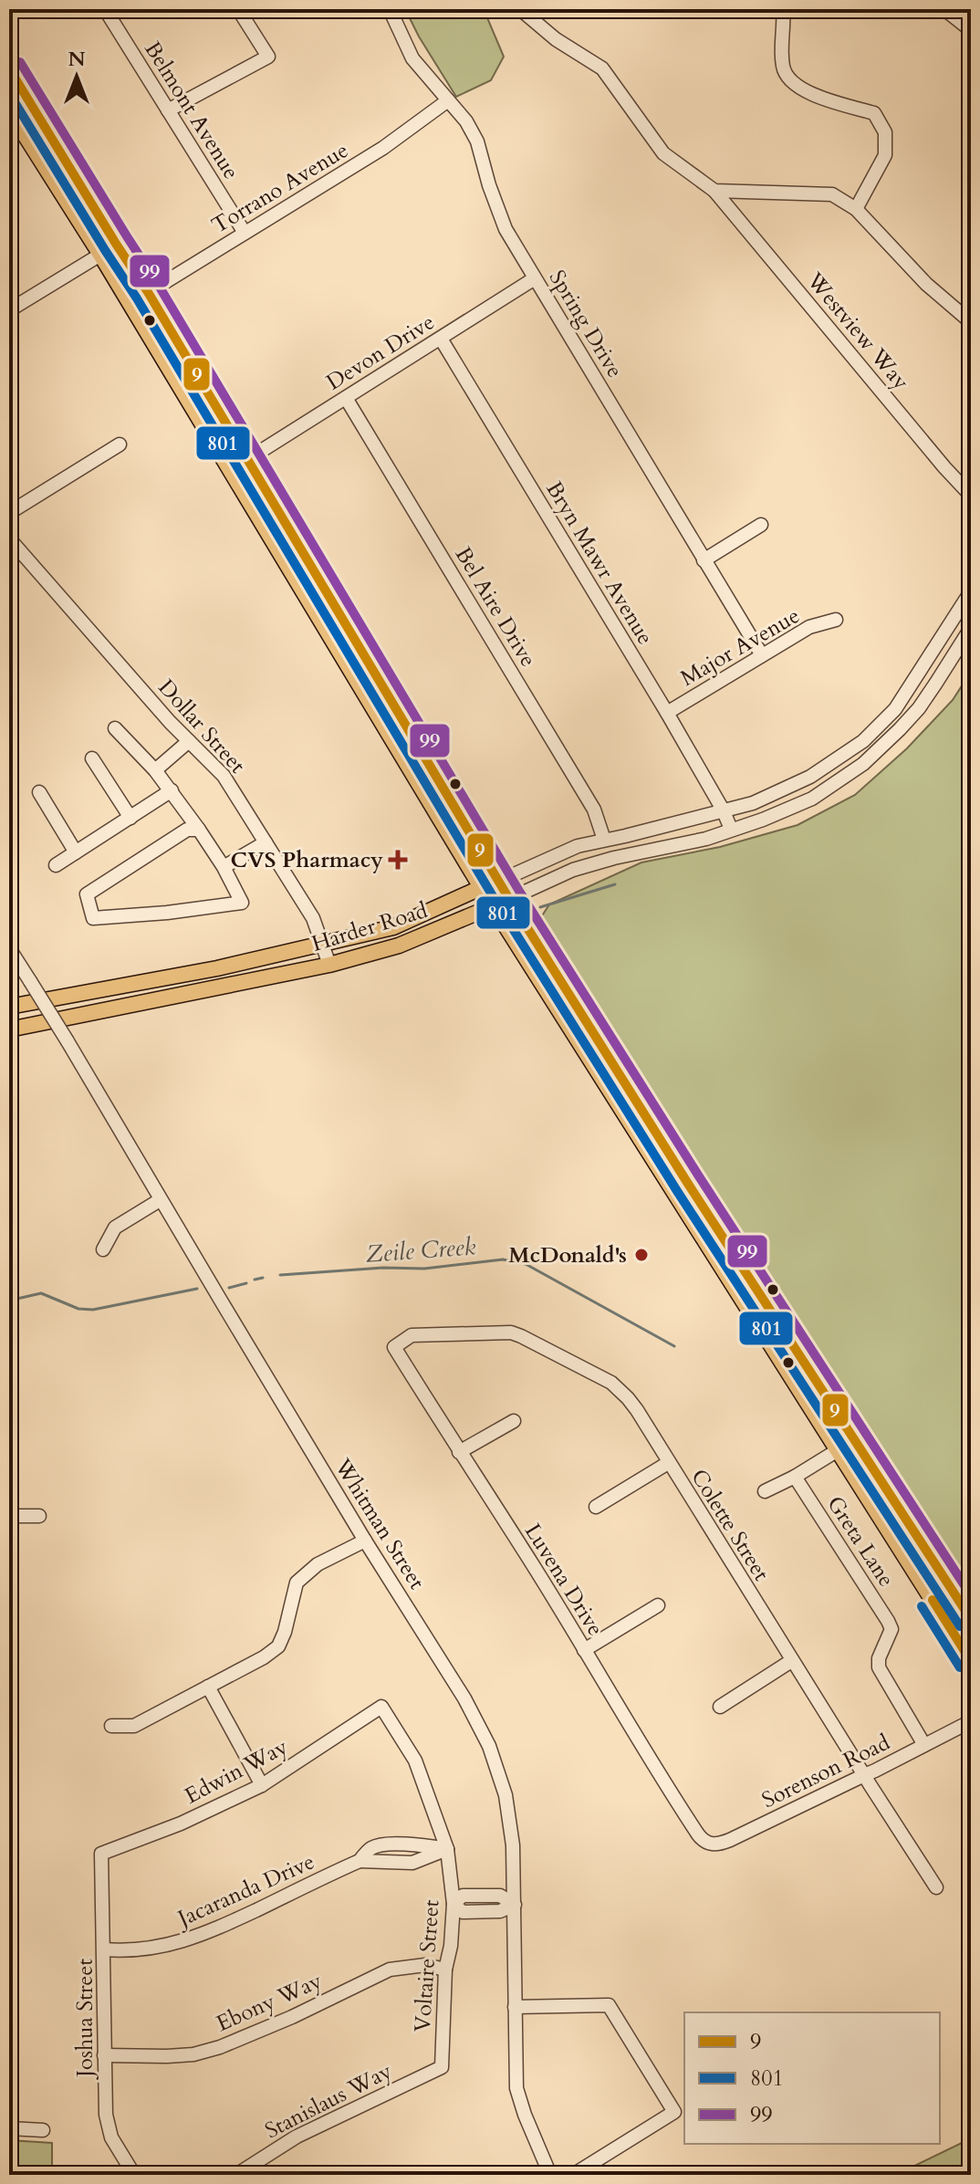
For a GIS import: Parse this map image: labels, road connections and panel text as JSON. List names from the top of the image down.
{
  "streets": {
    "main road": ["Harder Road"],
    "street": [
      "Belmont Avenue",
      "Torrano Avenue",
      "Spring Drive",
      "Westview Way",
      "Devon Drive",
      "Bryn Mawr Avenue",
      "Bel Aire Drive",
      "Major Avenue",
      "Dollar Street",
      "Whitman Street",
      "Colette Street",
      "Greta Lane",
      "Luvena Drive",
      "Edwin Way",
      "Sorenson Road",
      "Jacaranda Drive",
      "Voltaire Street",
      "Ebony Way",
      "Joshua Street",
      "Stanislaus Way"
    ]
  },
  "crossings": [
    ["Belmont Avenue", "Torrano Avenue"],
    ["Torrano Avenue", "Spring Drive"],
    ["Spring Drive", "Devon Drive"],
    ["Spring Drive", "Major Avenue"],
    ["Devon Drive", "Bryn Mawr Avenue"],
    ["Devon Drive", "Bel Aire Drive"],
    ["Bryn Mawr Avenue", "Major Avenue"],
    ["Bryn Mawr Avenue", "Harder Road"],
    ["Bel Aire Drive", "Harder Road"],
    ["Dollar Street", "Harder Road"],
    ["Colette Street", "Luvena Drive"],
    ["Colette Street", "Sorenson Road"],
    ["Greta Lane", "Sorenson Road"],
    ["Luvena Drive", "Sorenson Road"],
    ["Edwin Way", "Voltaire Street"],
    ["Edwin Way", "Joshua Street"],
    ["Jacaranda Drive", "Voltaire Street"],
    ["Jacaranda Drive", "Joshua Street"],
    ["Voltaire Street", "Ebony Way"],
    ["Voltaire Street", "Stanislaus Way"],
    ["Ebony Way", "Joshua Street"]
  ],
  "water": ["Zeile Creek"],
  "places": {
    "health": ["CVS Pharmacy"],
    "other": ["McDonald's"]
  },
  "lines": ["transit line 99", "transit line 9", "transit line 801"],
  "legend": ["9", "801", "99"],
  "north": "top"
}
